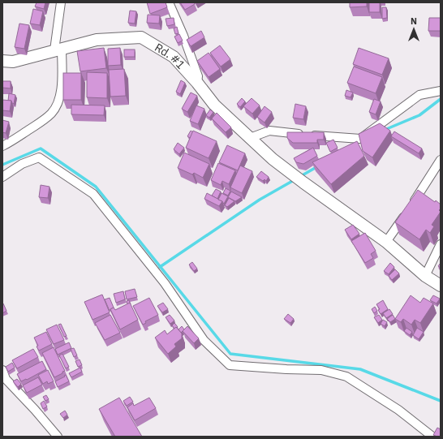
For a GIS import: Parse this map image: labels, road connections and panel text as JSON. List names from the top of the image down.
{
  "streets": {
    "main road": ["Rd. #1"]
  },
  "north": "top"
}
